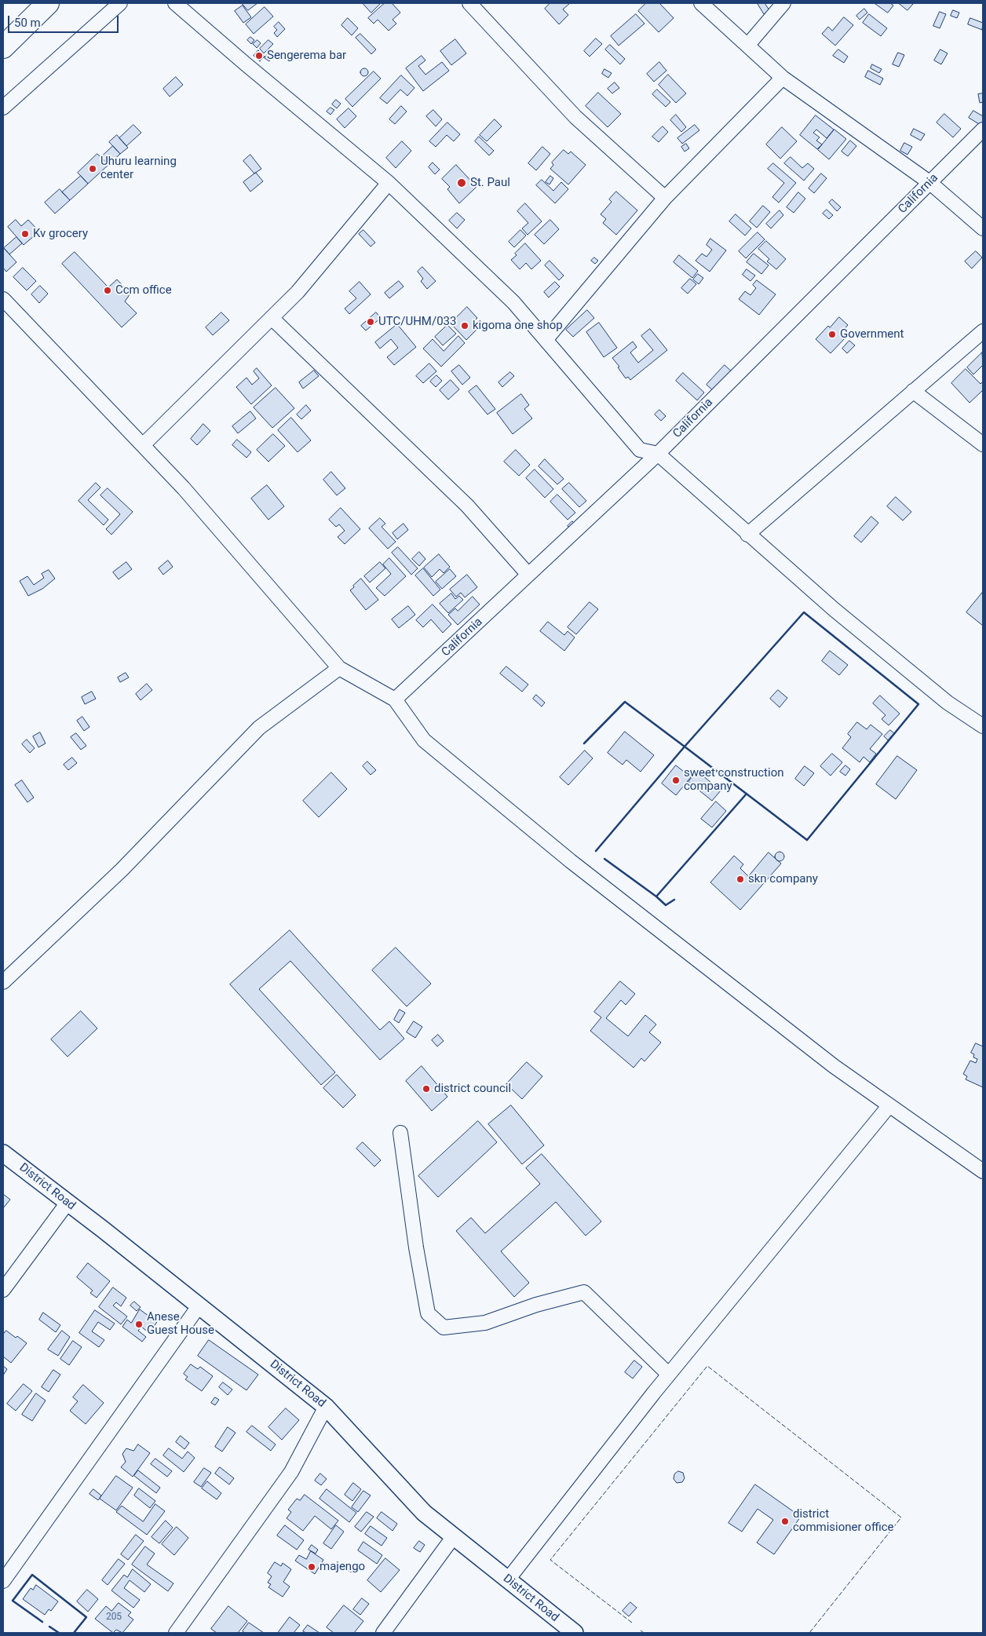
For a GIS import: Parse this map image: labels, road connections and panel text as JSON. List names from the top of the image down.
{
  "streets": {
    "street": ["California", "District Road"]
  },
  "places": [
    "Sengerema bar",
    "Uhuru learning center",
    "St. Paul",
    "Kv grocery",
    "Ccm office",
    "UTC/UHM/033",
    "kigoma one shop",
    "Government",
    "sweet construction company",
    "skn company",
    "district council",
    "Anese Guest House",
    "district commisioner office",
    "majengo"
  ],
  "house_numbers": ["205"],
  "scale_bar": "50 m"
}
